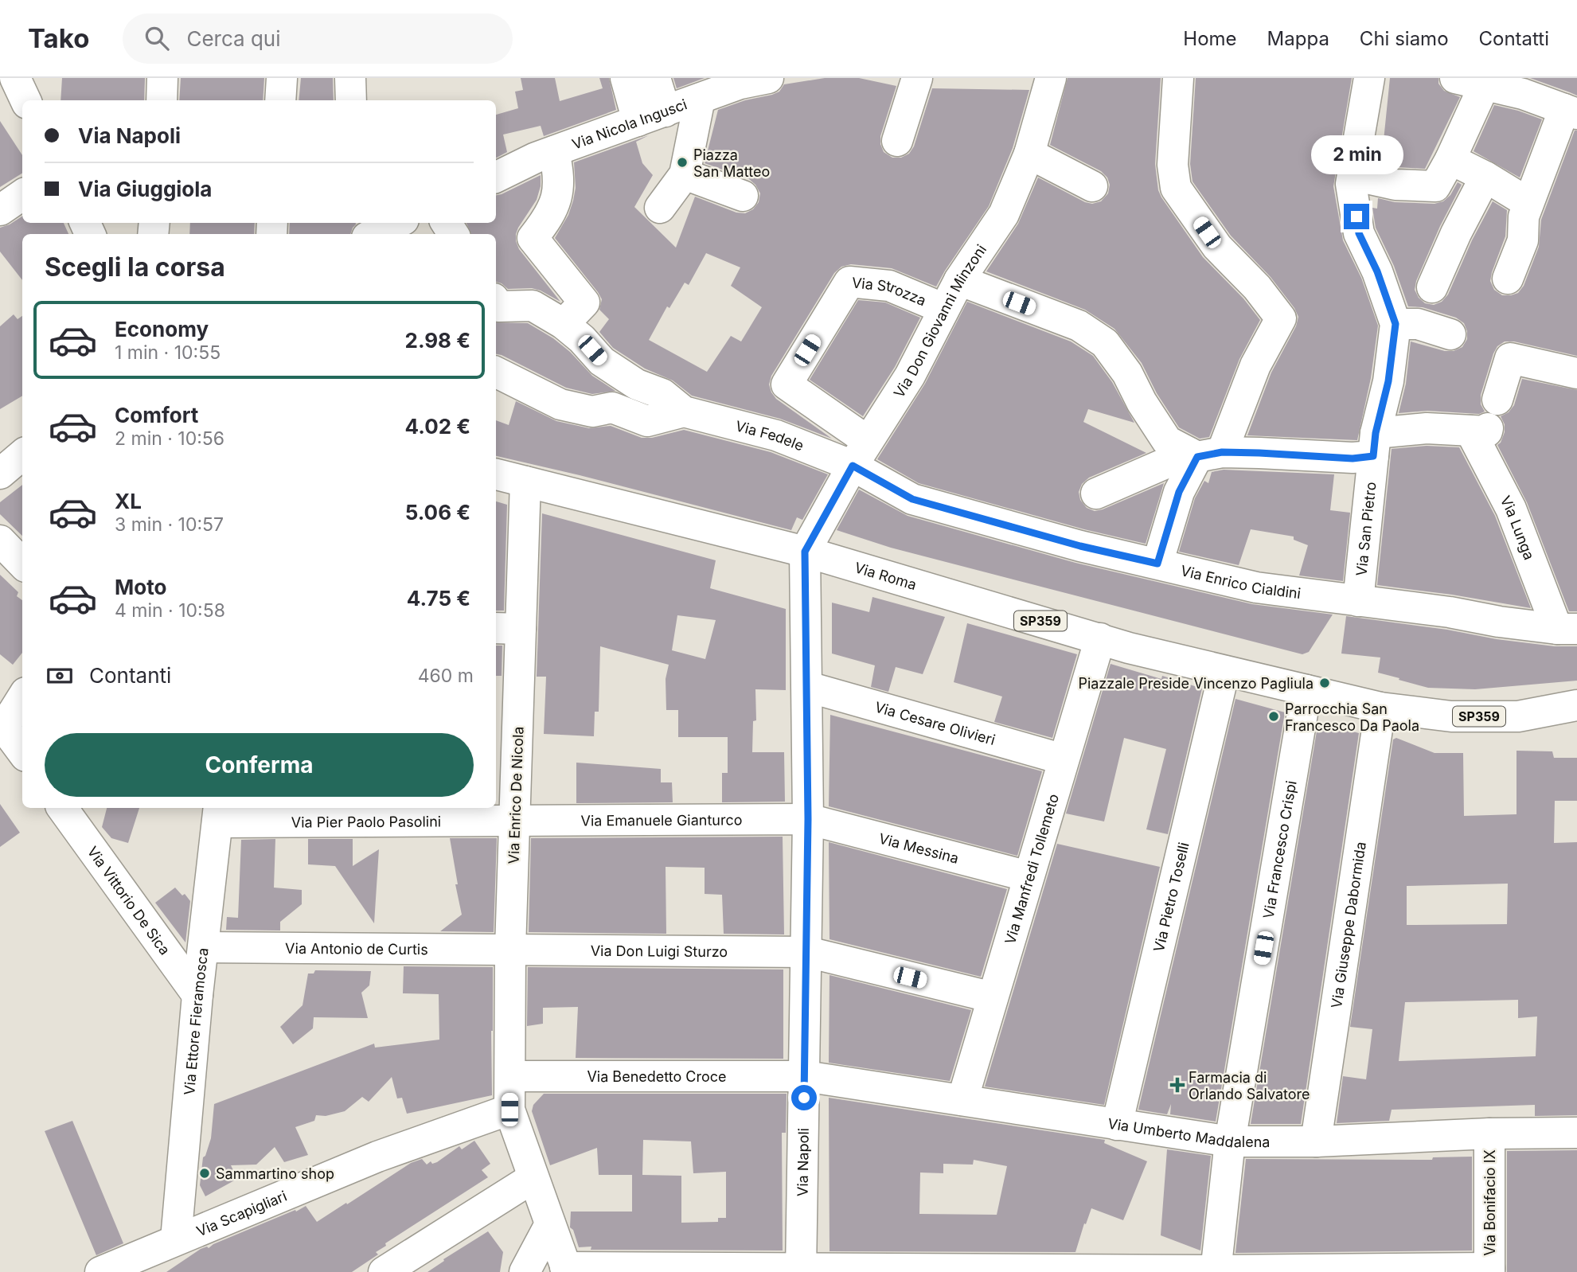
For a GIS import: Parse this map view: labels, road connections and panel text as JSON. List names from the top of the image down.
{
  "streets": {
    "street": [
      "Via Nicola Ingusci",
      "Via Strozza",
      "Via Don Giovanni Minzoni",
      "Via Fedele",
      "Via Lunga",
      "Via San Pietro",
      "Via Roma",
      "Via Enrico Cialdini",
      "SP359",
      "Via Cesare Olivieri",
      "Via Enrico De Nicola",
      "Via Emanuele Gianturco",
      "Via Pier Paolo Pasolini",
      "Via Messina",
      "Via Francesco Crispi",
      "Via Manfredi Tollemeto",
      "Via Pietro Toselli",
      "Via Vittorio De Sica",
      "Via Giuseppe Dabormida",
      "Via Antonio de Curtis",
      "Via Don Luigi Sturzo",
      "Via Ettore Fieramosca",
      "Via Benedetto Croce",
      "Via Umberto Maddalena",
      "Via Napoli",
      "Via Bonifacio IX",
      "Via Scapigliari"
    ]
  },
  "crossings": [
    ["Via Strozza", "Via Don Giovanni Minzoni"],
    ["Via Strozza", "Via Fedele"],
    ["Via Strozza", "Via Enrico Cialdini"],
    ["Via Don Giovanni Minzoni", "Via Fedele"],
    ["Via Don Giovanni Minzoni", "Via Roma"],
    ["Via Don Giovanni Minzoni", "Via Enrico Cialdini"],
    ["Via Don Giovanni Minzoni", "Via Napoli"],
    ["Via Fedele", "Via Enrico Cialdini"],
    ["Via Lunga", "Via Enrico Cialdini"],
    ["Via San Pietro", "Via Enrico Cialdini"],
    ["Via Roma", "SP359"],
    ["Via Roma", "Via Enrico De Nicola"],
    ["Via Roma", "Via Francesco Crispi"],
    ["Via Roma", "Via Manfredi Tollemeto"],
    ["Via Roma", "Via Pietro Toselli"],
    ["Via Roma", "Via Napoli"],
    ["SP359", "Via Francesco Crispi"],
    ["SP359", "Via Giuseppe Dabormida"],
    ["Via Cesare Olivieri", "Via Manfredi Tollemeto"],
    ["Via Cesare Olivieri", "Via Napoli"],
    ["Via Enrico De Nicola", "Via Emanuele Gianturco"],
    ["Via Enrico De Nicola", "Via Pier Paolo Pasolini"],
    ["Via Enrico De Nicola", "Via Antonio de Curtis"],
    ["Via Enrico De Nicola", "Via Don Luigi Sturzo"],
    ["Via Enrico De Nicola", "Via Benedetto Croce"],
    ["Via Enrico De Nicola", "Via Scapigliari"],
    ["Via Emanuele Gianturco", "Via Pier Paolo Pasolini"],
    ["Via Emanuele Gianturco", "Via Messina"],
    ["Via Emanuele Gianturco", "Via Napoli"],
    ["Via Pier Paolo Pasolini", "Via Ettore Fieramosca"],
    ["Via Messina", "Via Manfredi Tollemeto"],
    ["Via Messina", "Via Napoli"],
    ["Via Francesco Crispi", "Via Umberto Maddalena"],
    ["Via Manfredi Tollemeto", "Via Don Luigi Sturzo"],
    ["Via Manfredi Tollemeto", "Via Umberto Maddalena"],
    ["Via Pietro Toselli", "Via Umberto Maddalena"],
    ["Via Vittorio De Sica", "Via Ettore Fieramosca"],
    ["Via Giuseppe Dabormida", "Via Umberto Maddalena"],
    ["Via Antonio de Curtis", "Via Don Luigi Sturzo"],
    ["Via Antonio de Curtis", "Via Ettore Fieramosca"],
    ["Via Don Luigi Sturzo", "Via Napoli"],
    ["Via Ettore Fieramosca", "Via Scapigliari"],
    ["Via Benedetto Croce", "Via Umberto Maddalena"],
    ["Via Benedetto Croce", "Via Napoli"],
    ["Via Umberto Maddalena", "Via Napoli"],
    ["Via Umberto Maddalena", "Via Bonifacio IX"]
  ],
  "places": {
    "other": [
      "Piazza San Matteo",
      "Piazzale Preside Vincenzo Pagliula",
      "Parrocchia San Francesco Da Paola",
      "Sammartino shop"
    ],
    "health": ["Farmacia di Orlando Salvatore"]
  },
  "page": {
    "header": "Tako",
    "search": "Cerca qui",
    "nav": [
      "Home",
      "Mappa",
      "Chi siamo",
      "Contatti"
    ],
    "banner": ["Via Napoli", "Via Giuggiola"],
    "bubble": "2 min",
    "heading": "Scegli la corsa",
    "list": [
      {
        "name": "Economy",
        "note": "1 min · 10:55",
        "value": "2.98 €"
      },
      {
        "name": "Comfort",
        "note": "2 min · 10:56",
        "value": "4.02 €"
      },
      {
        "name": "XL",
        "note": "3 min · 10:57",
        "value": "5.06 €"
      },
      {
        "name": "Moto",
        "note": "4 min · 10:58",
        "value": "4.75 €"
      }
    ],
    "pay": ["Contanti", "460 m"],
    "buttons": "Conferma"
  }
}
